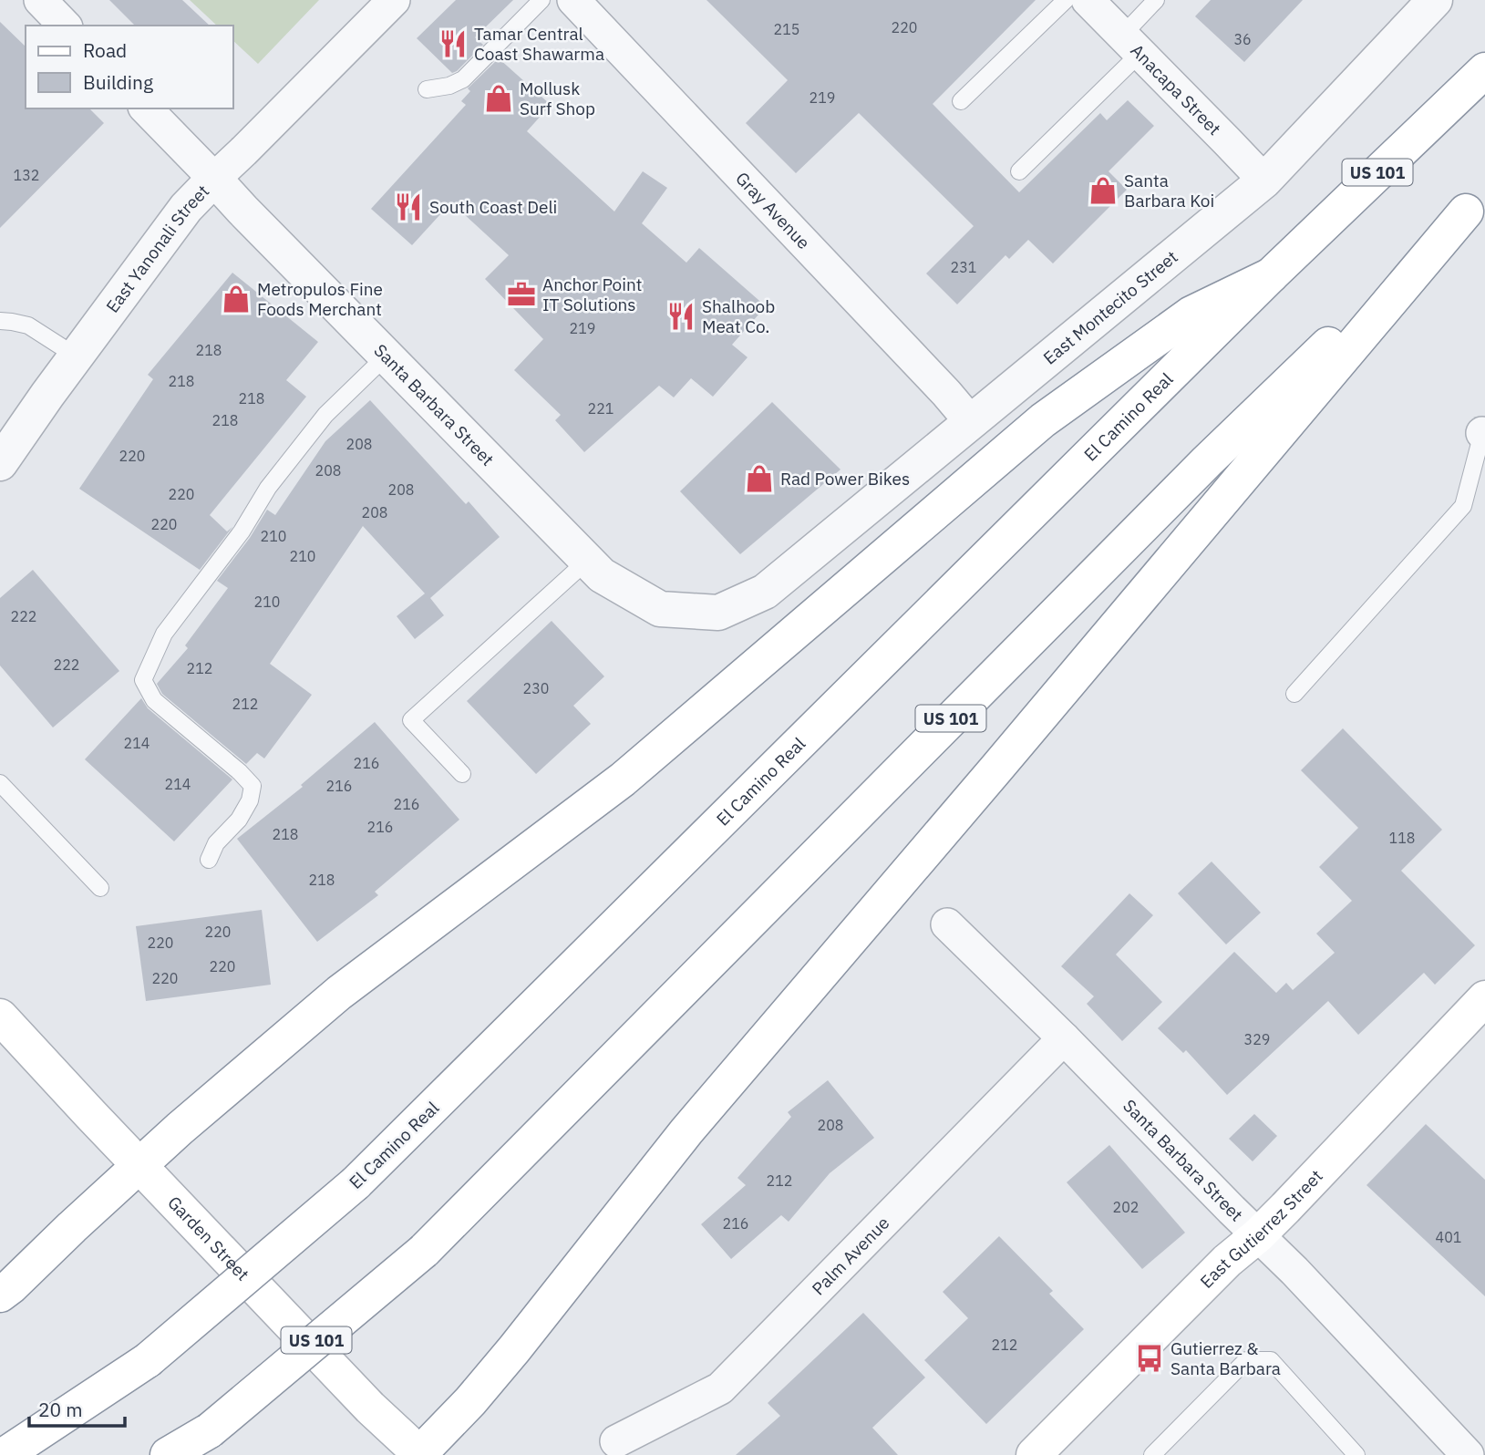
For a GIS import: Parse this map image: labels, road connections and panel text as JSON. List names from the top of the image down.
{
  "streets": {
    "main road": [
      "US 101",
      "El Camino Real",
      "East Gutierrez Street",
      "Garden Street"
    ],
    "street": [
      "Anacapa Street",
      "Gray Avenue",
      "East Yanonali Street",
      "East Montecito Street",
      "Santa Barbara Street",
      "Palm Avenue"
    ]
  },
  "crossings": [
    ["Anacapa Street", "East Montecito Street"],
    ["Gray Avenue", "East Montecito Street"],
    ["East Yanonali Street", "Santa Barbara Street"],
    ["East Montecito Street", "Santa Barbara Street"],
    ["Santa Barbara Street", "East Gutierrez Street"],
    ["Santa Barbara Street", "Palm Avenue"]
  ],
  "places": {
    "restaurant": ["Tamar Central Coast Shawarma", "South Coast Deli", "Shalhoob Meat Co."],
    "shop": [
      "Mollusk Surf Shop",
      "Santa Barbara Koi",
      "Metropulos Fine Foods Merchant",
      "Rad Power Bikes"
    ],
    "office": ["Anchor Point IT Solutions"],
    "bus stop": ["Gutierrez & Santa Barbara"]
  },
  "house_numbers": [
    "220",
    "215",
    "36",
    "219",
    "132",
    "231",
    "219",
    "218",
    "218",
    "218",
    "221",
    "218",
    "208",
    "220",
    "208",
    "208",
    "220",
    "208",
    "220",
    "210",
    "210",
    "210",
    "222",
    "222",
    "212",
    "230",
    "212",
    "214",
    "216",
    "214",
    "216",
    "216",
    "216",
    "218",
    "118",
    "218",
    "220",
    "220",
    "220",
    "220",
    "329",
    "208",
    "212",
    "202",
    "216",
    "401",
    "212"
  ],
  "legend": ["Road", "Building"],
  "scale_bar": "20 m"
}
